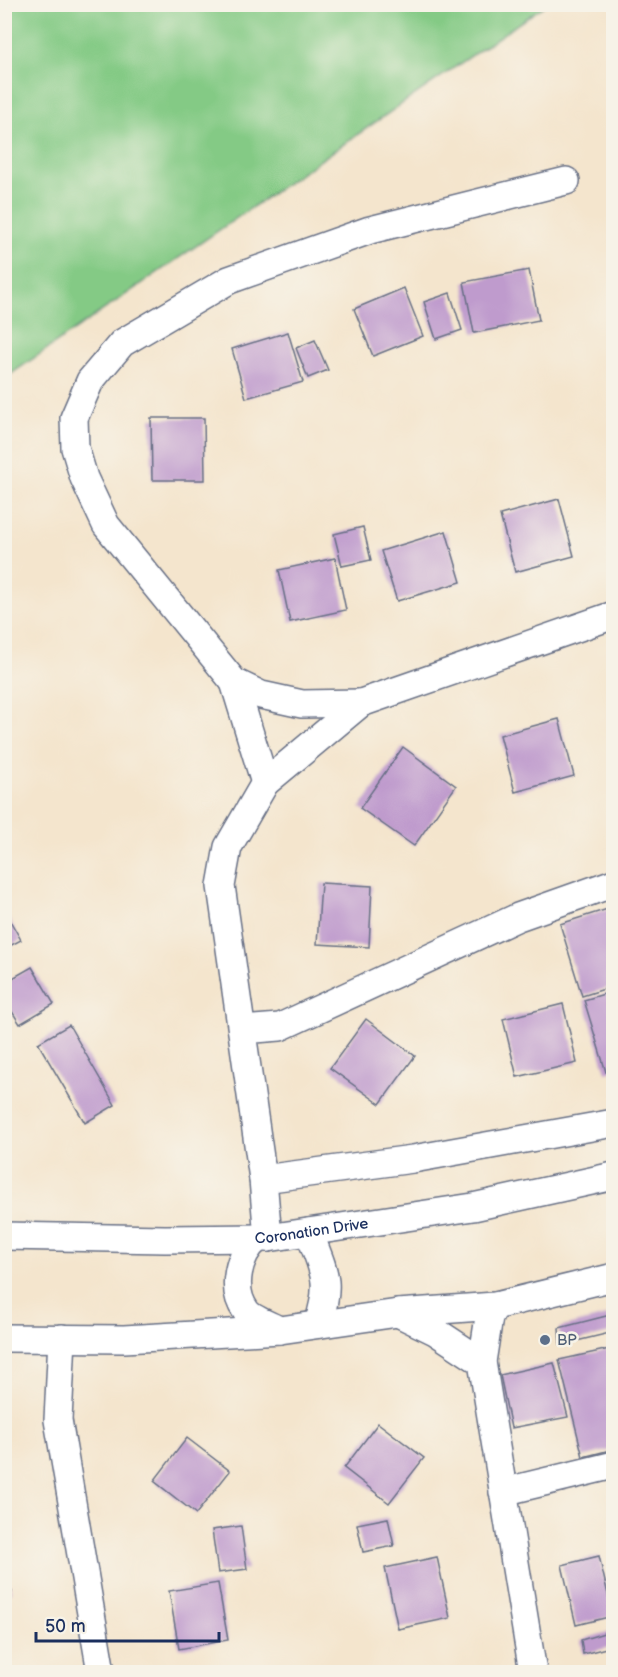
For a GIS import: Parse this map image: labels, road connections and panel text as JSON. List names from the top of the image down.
{
  "streets": {
    "street": ["Coronation Drive"]
  },
  "places": ["BP"],
  "scale_bar": "50 m"
}
